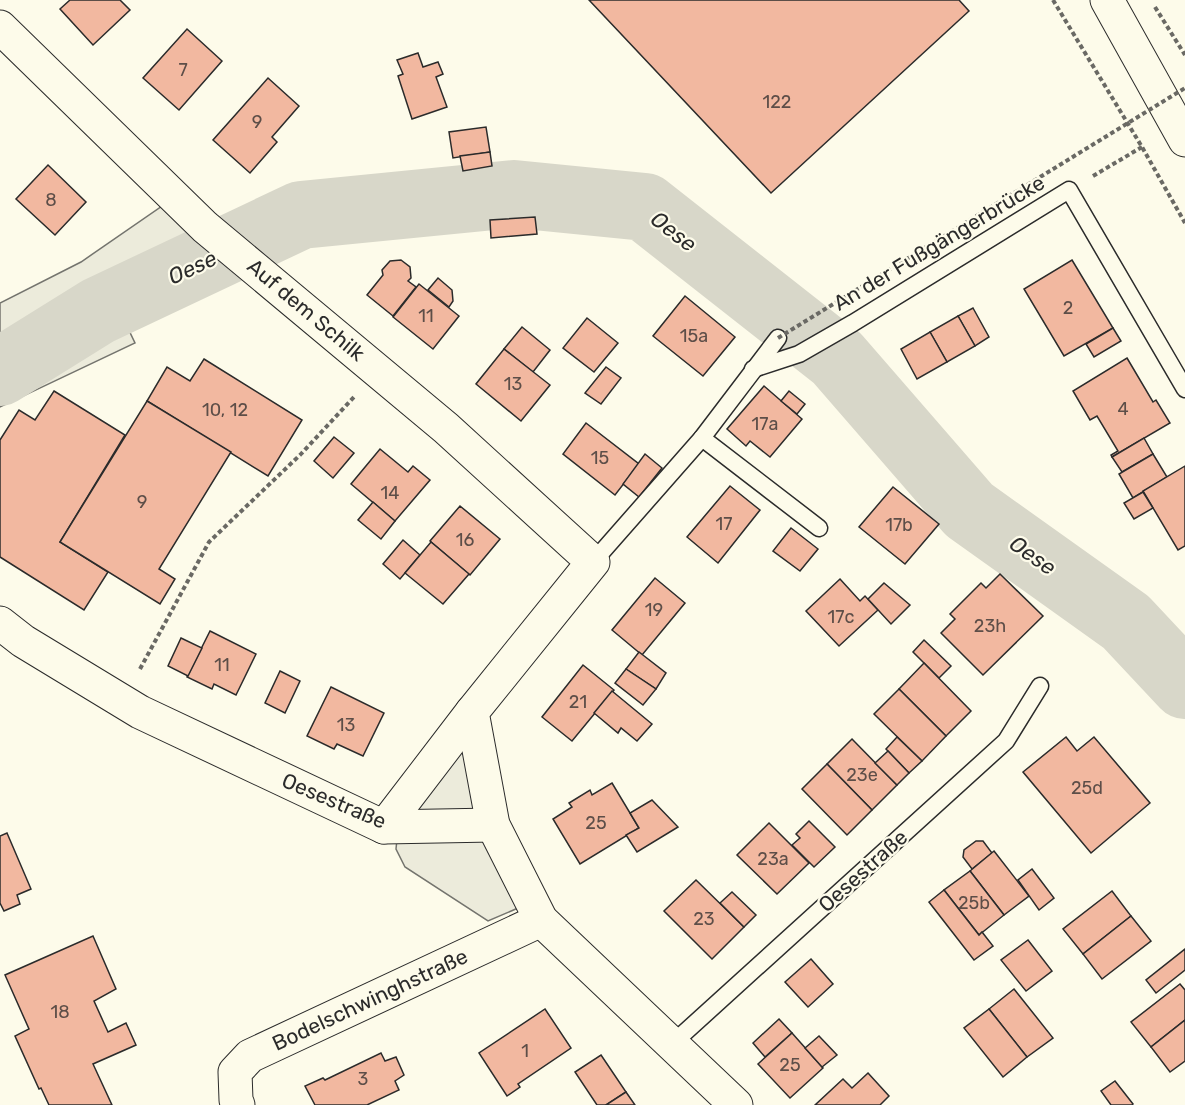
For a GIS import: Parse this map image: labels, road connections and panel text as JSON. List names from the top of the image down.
{
  "streets": {
    "street": ["Auf dem Schilk", "Oesestraße", "Bodelschwinghstraße"],
    "lane": ["An der Fußgängerbrücke"]
  },
  "water": ["Oese"],
  "house_numbers": [
    "7",
    "122",
    "9",
    "8",
    "2",
    "11",
    "15a",
    "13",
    "4",
    "10, 12",
    "17a",
    "15",
    "14",
    "9",
    "17",
    "17b",
    "16",
    "19",
    "17c",
    "23h",
    "11",
    "21",
    "13",
    "23e",
    "25d",
    "25",
    "23a",
    "25b",
    "23",
    "18",
    "1",
    "25",
    "3"
  ]
}
